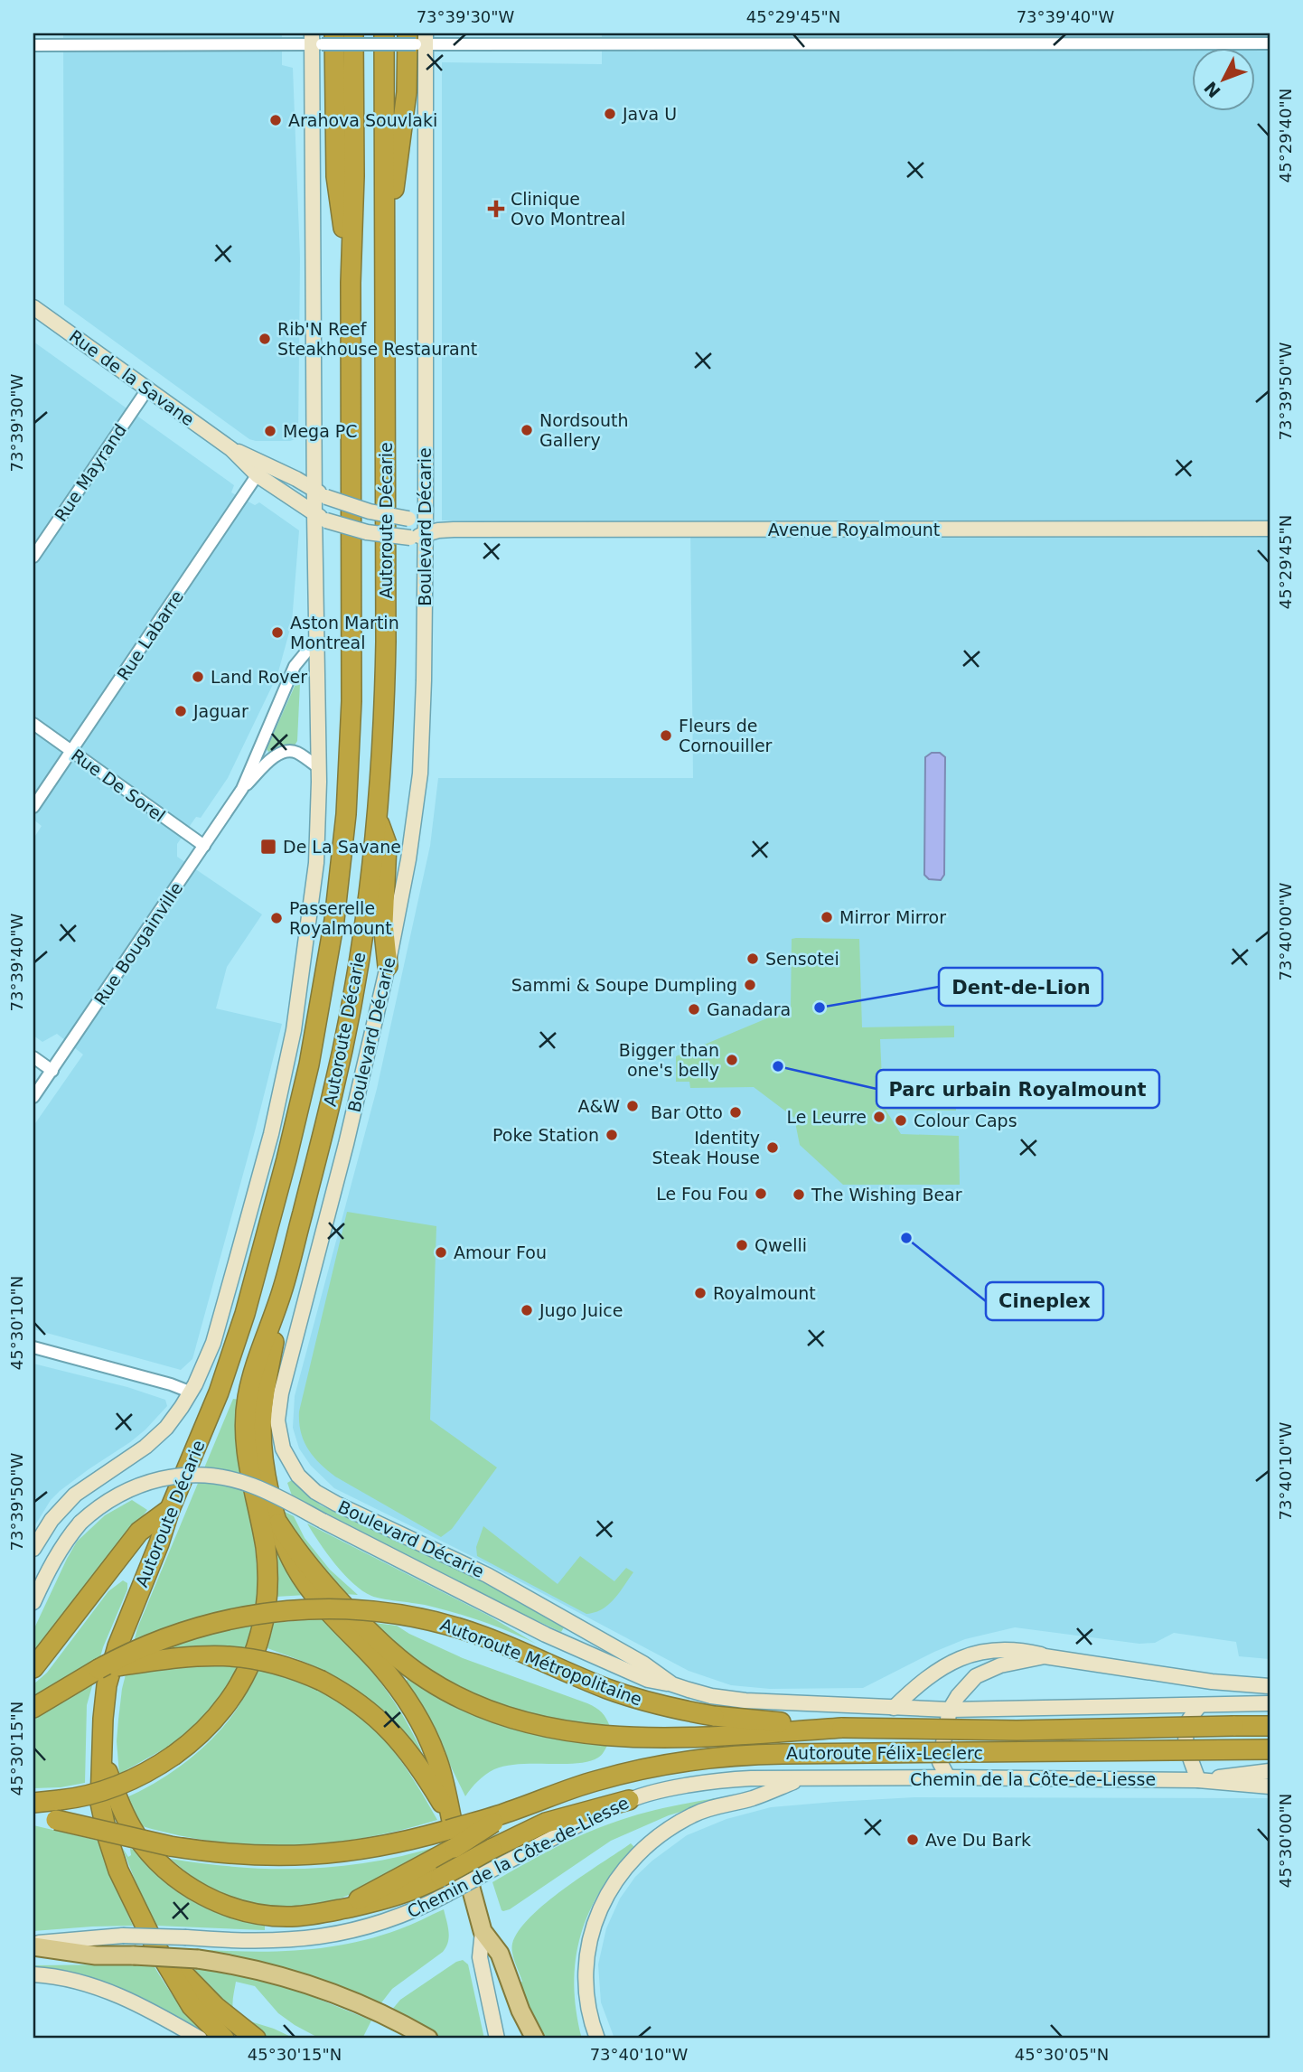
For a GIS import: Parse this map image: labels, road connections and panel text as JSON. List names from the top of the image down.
{
  "streets": {
    "highway": ["Autoroute Décarie", "Autoroute Métropolitaine", "Autoroute Félix-Leclerc"],
    "main road": [
      "Rue de la Savane",
      "Boulevard Décarie",
      "Avenue Royalmount",
      "Chemin de la Côte-de-Liesse"
    ],
    "street": [
      "Rue Mayrand",
      "Rue Labarre",
      "Rue De Sorel",
      "Rue Bougainville"
    ]
  },
  "crossings": [
    ["Rue de la Savane", "Rue Mayrand"],
    ["Rue de la Savane", "Boulevard Décarie"],
    ["Rue de la Savane", "Avenue Royalmount"],
    ["Rue de la Savane", "Rue Labarre"],
    ["Boulevard Décarie", "Avenue Royalmount"],
    ["Rue Labarre", "Rue De Sorel"],
    ["Rue De Sorel", "Rue Bougainville"],
    ["Autoroute Métropolitaine", "Autoroute Félix-Leclerc"]
  ],
  "places": {
    "other": [
      "Java U",
      "Arahova Souvlaki",
      "Rib'N Reef Steakhouse Restaurant",
      "Nordsouth Gallery",
      "Mega PC",
      "Aston Martin Montreal",
      "Land Rover",
      "Jaguar",
      "Fleurs de Cornouiller",
      "Mirror Mirror",
      "Passerelle Royalmount",
      "Sensotei",
      "Sammi & Soupe Dumpling",
      "Dent-de-Lion",
      "Ganadara",
      "Bigger than one's belly",
      "Parc urbain Royalmount",
      "A&W",
      "Bar Otto",
      "Le Leurre",
      "Colour Caps",
      "Poke Station",
      "Identity Steak House",
      "Le Fou Fou",
      "The Wishing Bear",
      "Cineplex",
      "Qwelli",
      "Amour Fou",
      "Royalmount",
      "Jugo Juice",
      "Ave Du Bark"
    ],
    "health": ["Clinique Ovo Montreal"],
    "transit": ["De La Savane"]
  },
  "north": "bottom left",
  "coordinates": [
    "73°39'30\"W",
    "45°29'45\"N",
    "73°39'40\"W",
    "45°29'40\"N",
    "73°39'50\"W",
    "73°40'00\"W",
    "45°30'10\"N",
    "73°40'10\"W",
    "45°30'15\"N",
    "45°30'00\"N",
    "45°30'05\"N"
  ]
}
